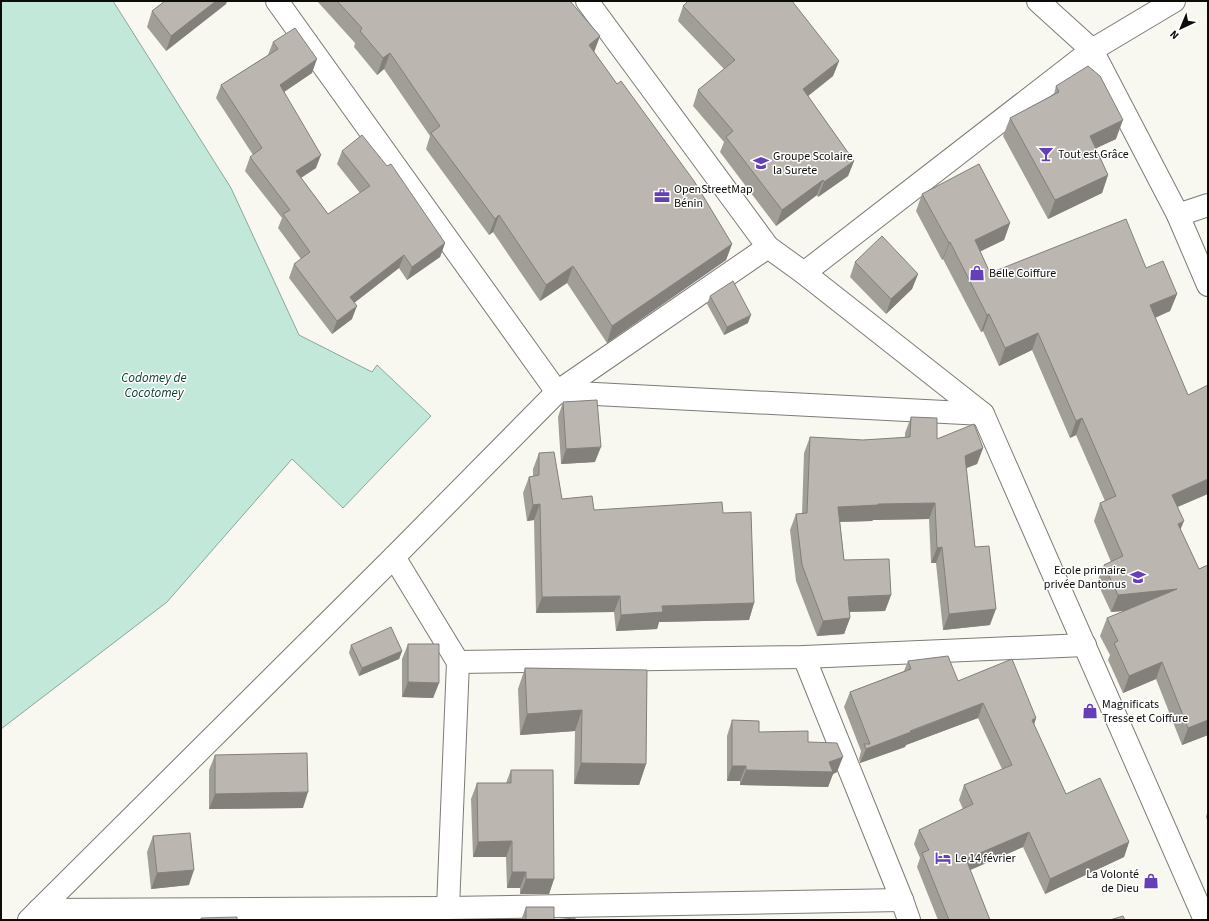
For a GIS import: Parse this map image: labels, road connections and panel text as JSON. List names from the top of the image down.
{
  "water": ["Codomey de Cocotomey"],
  "places": {
    "bar": ["Tout est Grâce"],
    "school or university": ["Groupe Scolaire la Surete", "Ecole primaire privée Dantonus"],
    "office": ["OpenStreetMap Bénin"],
    "shop": ["Belle Coiffure", "Magnificats Tresse et Coiffure", "La Volonté de Dieu"],
    "hotel": ["Le 14 février"]
  },
  "north": "bottom left"
}
